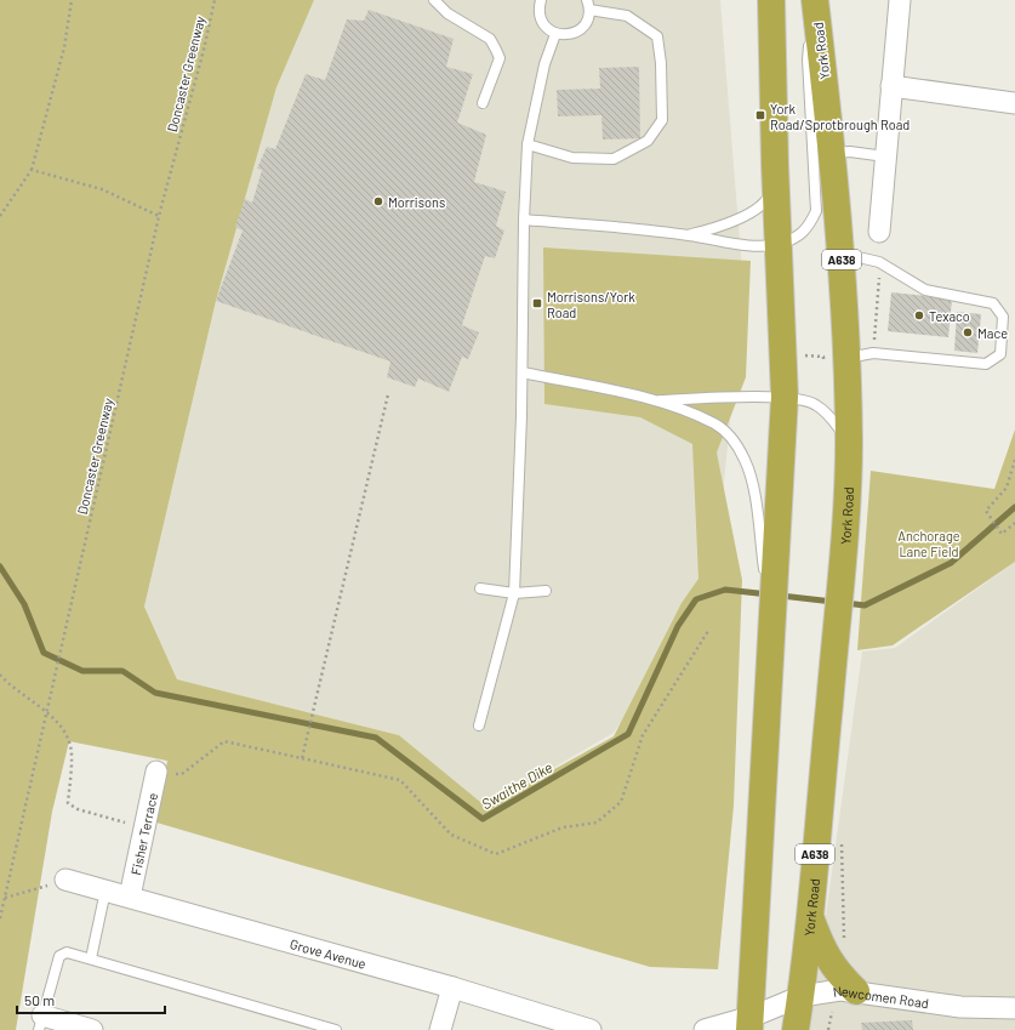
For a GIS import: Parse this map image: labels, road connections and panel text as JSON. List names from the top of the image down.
{
  "streets": {
    "highway": ["York Road", "A638"],
    "street": ["Fisher Terrace", "Grove Avenue", "Newcomen Road"],
    "path": ["Doncaster Greenway"]
  },
  "crossings": [
    ["York Road", "Newcomen Road"],
    ["Fisher Terrace", "Grove Avenue"]
  ],
  "water": ["Swaithe Dike"],
  "parks": ["Anchorage Lane Field"],
  "places": {
    "transit": ["York Road/Sprotbrough Road", "Morrisons/York Road"],
    "other": ["Morrisons", "Texaco", "Mace"]
  },
  "scale_bar": "50 m"
}
